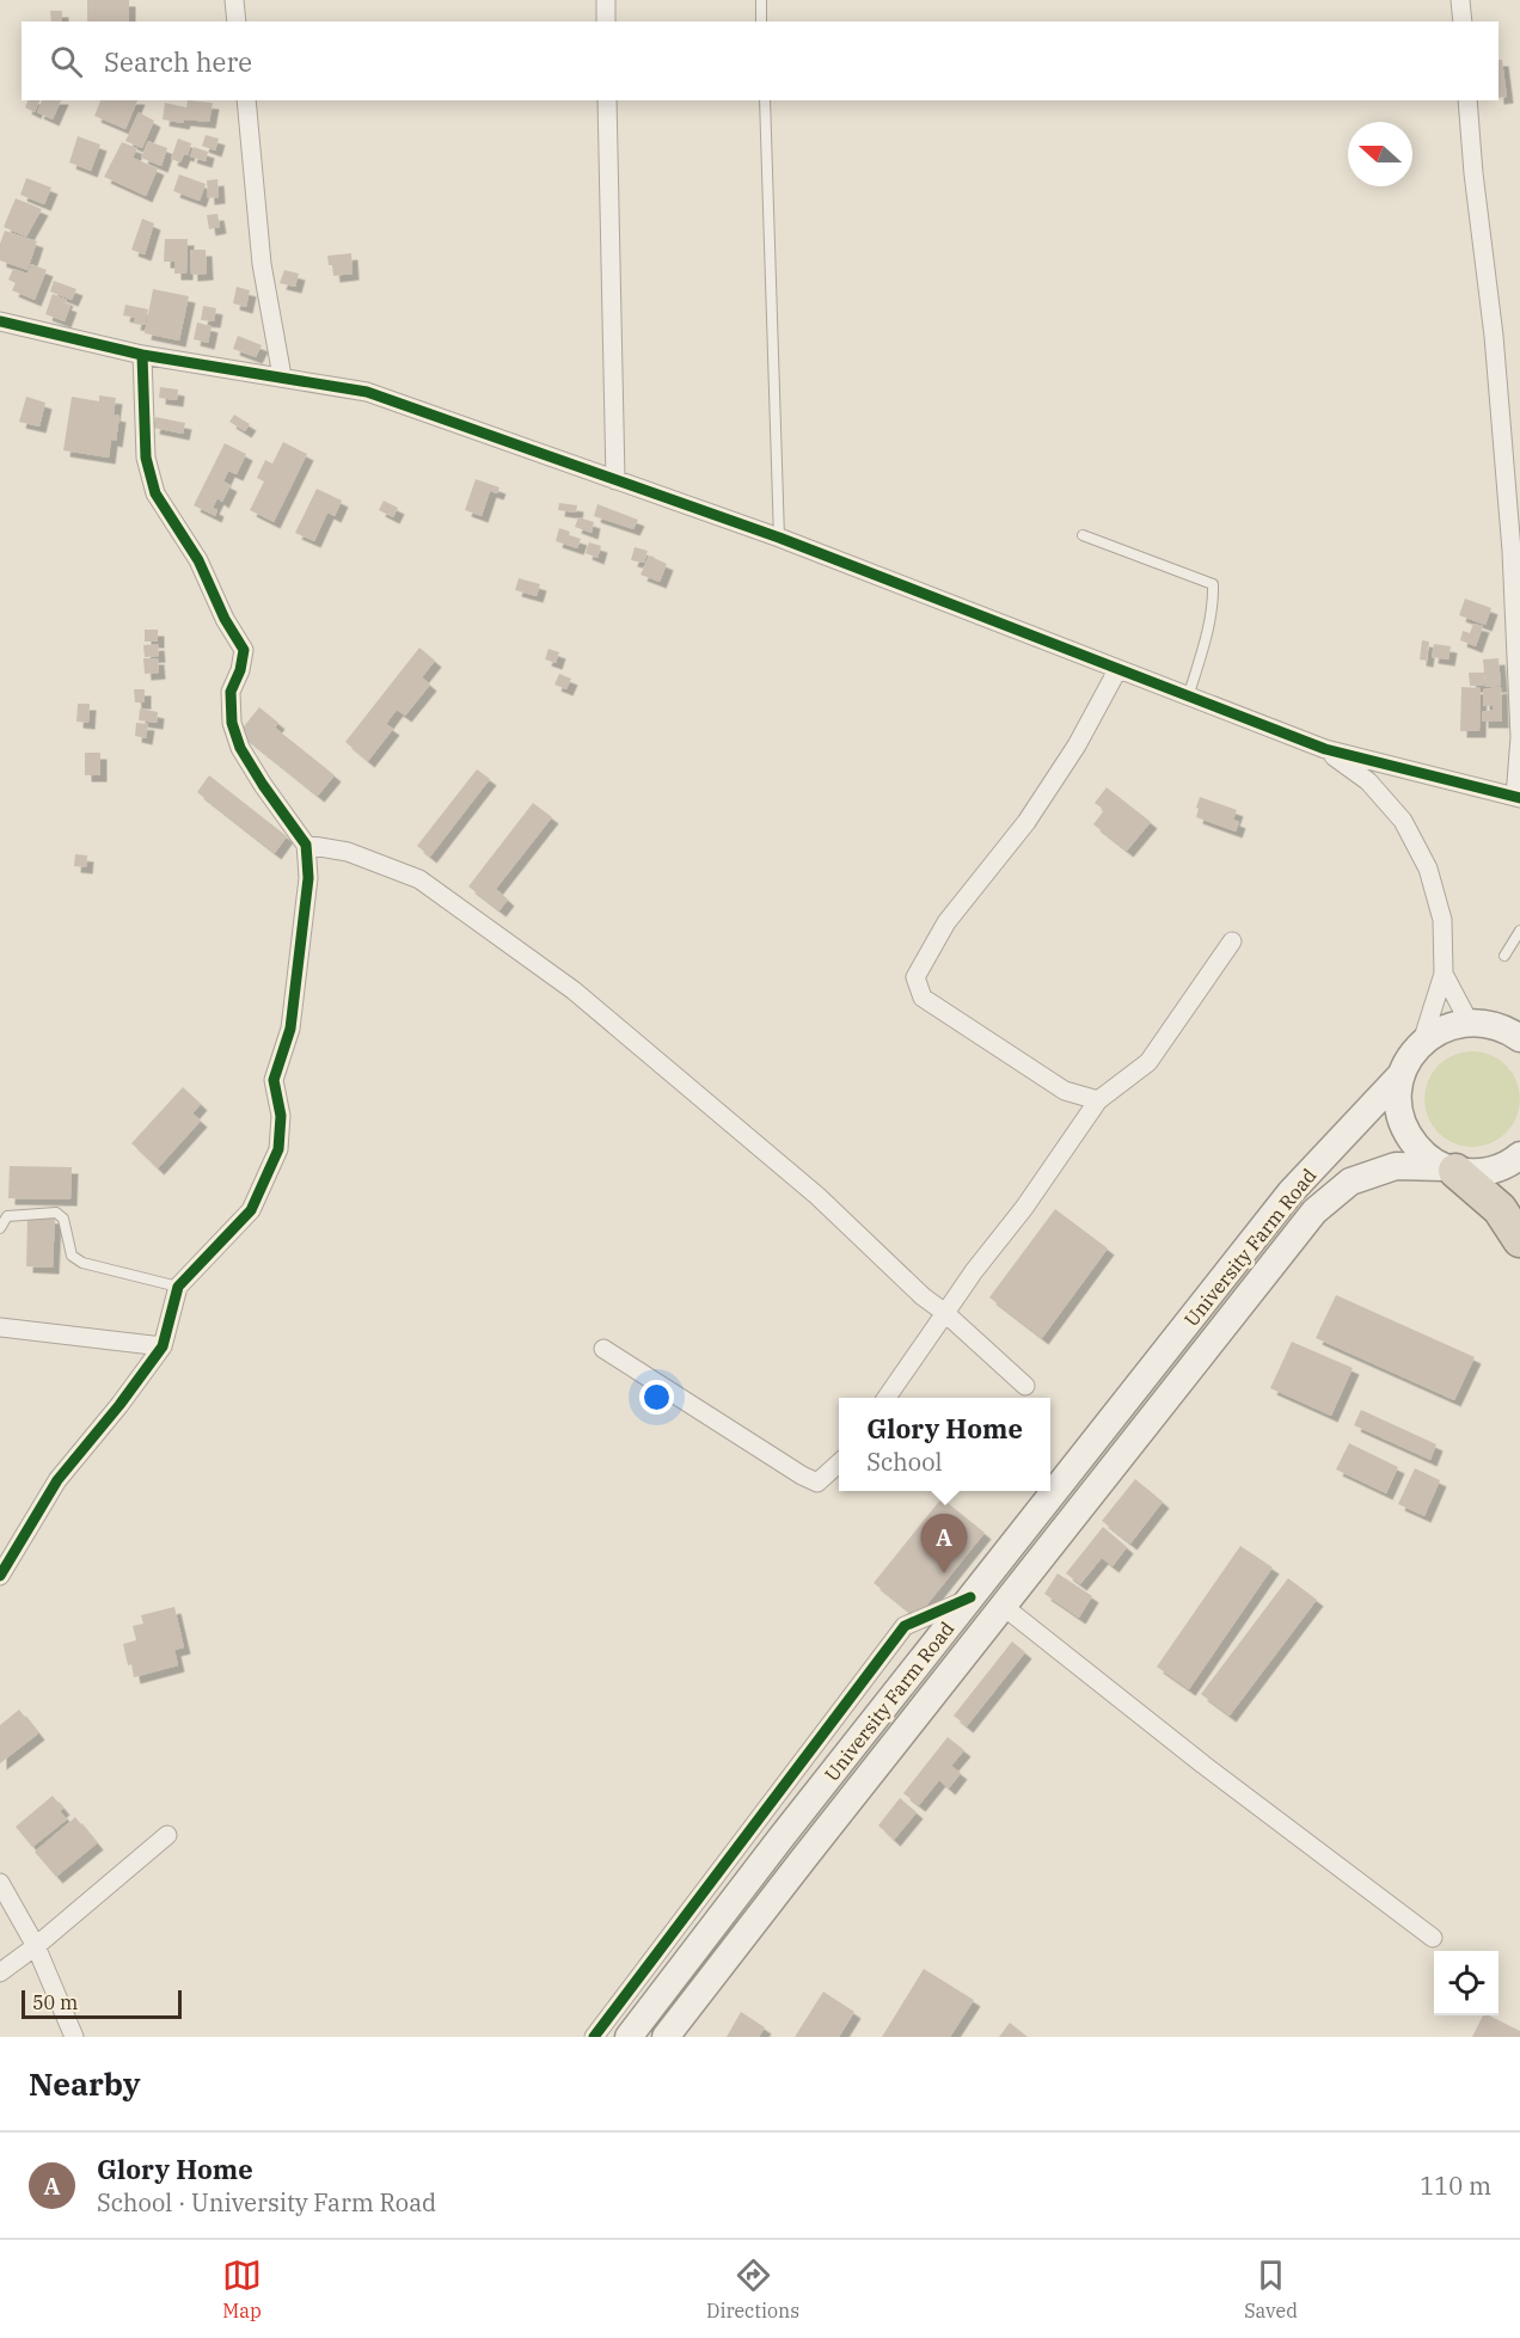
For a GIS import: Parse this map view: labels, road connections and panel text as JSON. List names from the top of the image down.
{
  "streets": {
    "street": ["University Farm Road"]
  },
  "scale_bar": "50 m",
  "north": "left",
  "page": {
    "search": "Search here",
    "popup": ["Glory Home", "School"],
    "pins": "A",
    "scale": "50 m",
    "heading": "Nearby",
    "list": [
      {
        "mark": "A",
        "name": "Glory Home",
        "note": "School · University Farm Road",
        "value": "110 m"
      }
    ],
    "nav": ["Map", "Directions", "Saved"]
  }
}
